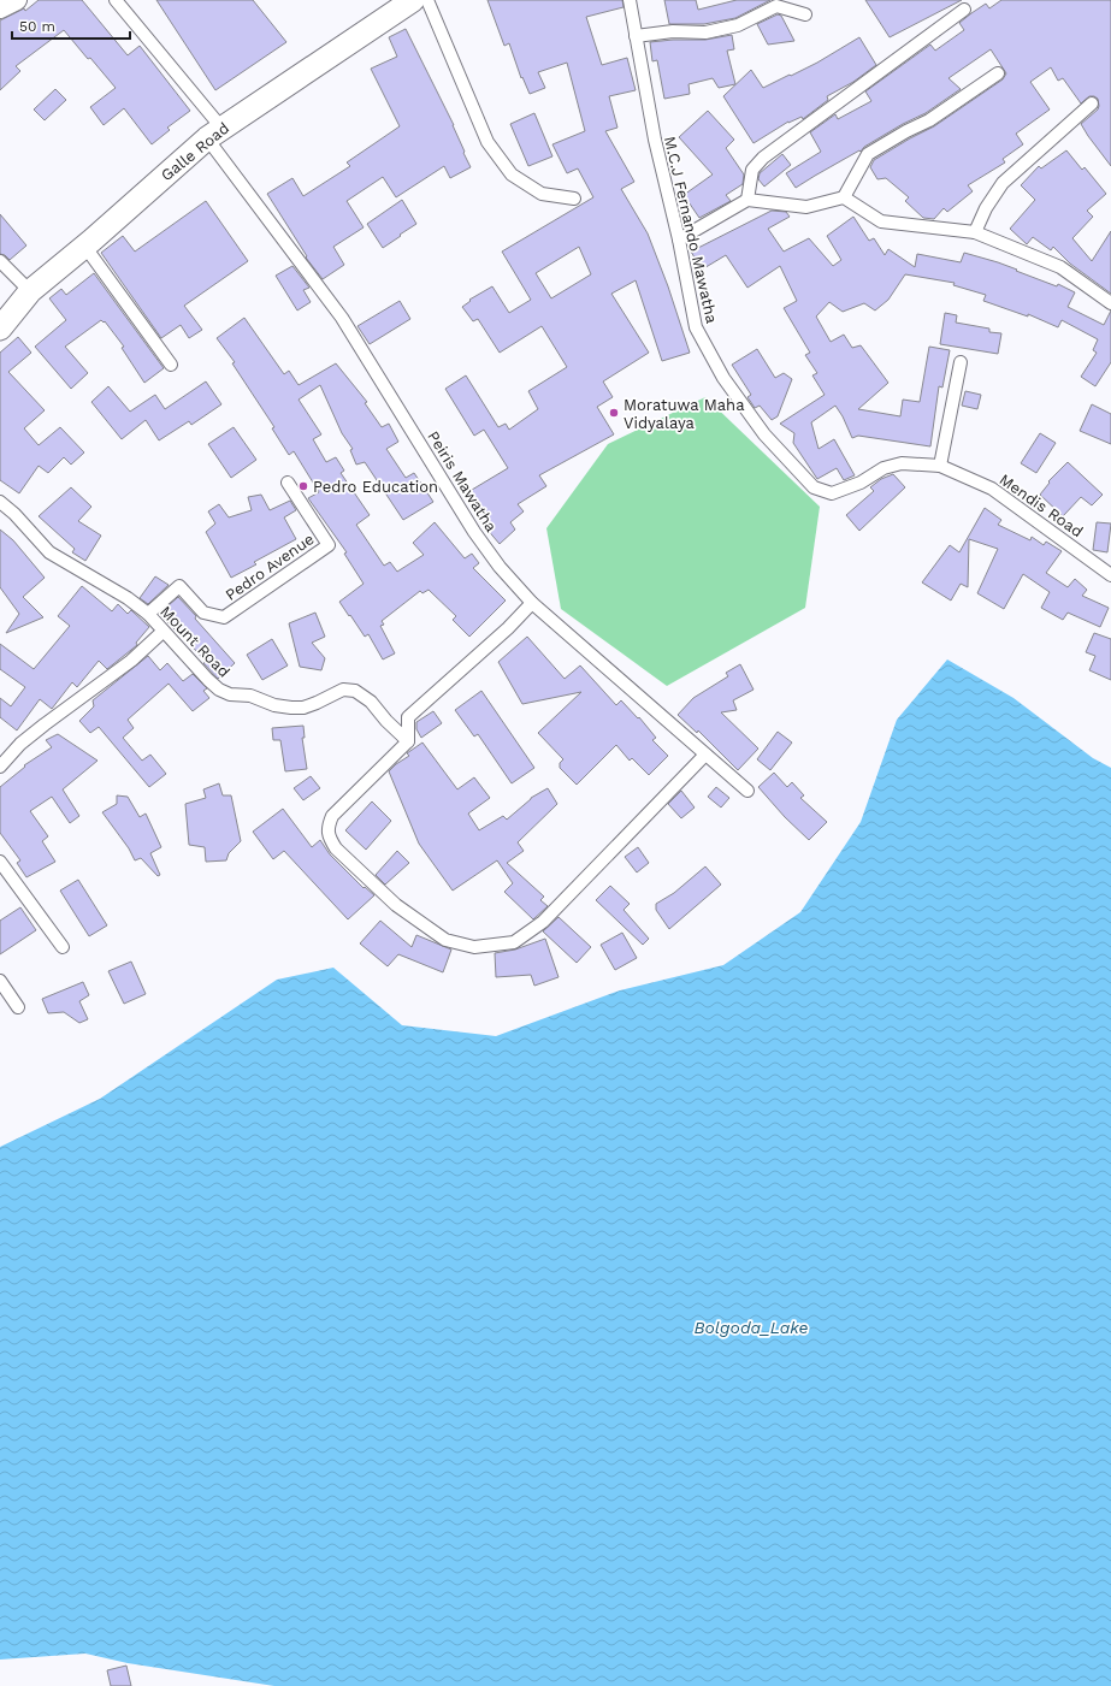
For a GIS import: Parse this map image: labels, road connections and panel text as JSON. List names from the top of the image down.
{
  "streets": {
    "highway": ["Galle Road"],
    "street": [
      "M.C.J Fernando Mawatha",
      "Peiris Mawatha",
      "Mendis Road",
      "Pedro Avenue",
      "Mount Road"
    ]
  },
  "crossings": [
    ["Galle Road", "Peiris Mawatha"],
    ["M.C.J Fernando Mawatha", "Mendis Road"],
    ["Pedro Avenue", "Mount Road"]
  ],
  "water": ["Bolgoda_Lake"],
  "places": ["Moratuwa Maha Vidyalaya", "Pedro Education"],
  "scale_bar": "50 m"
}
